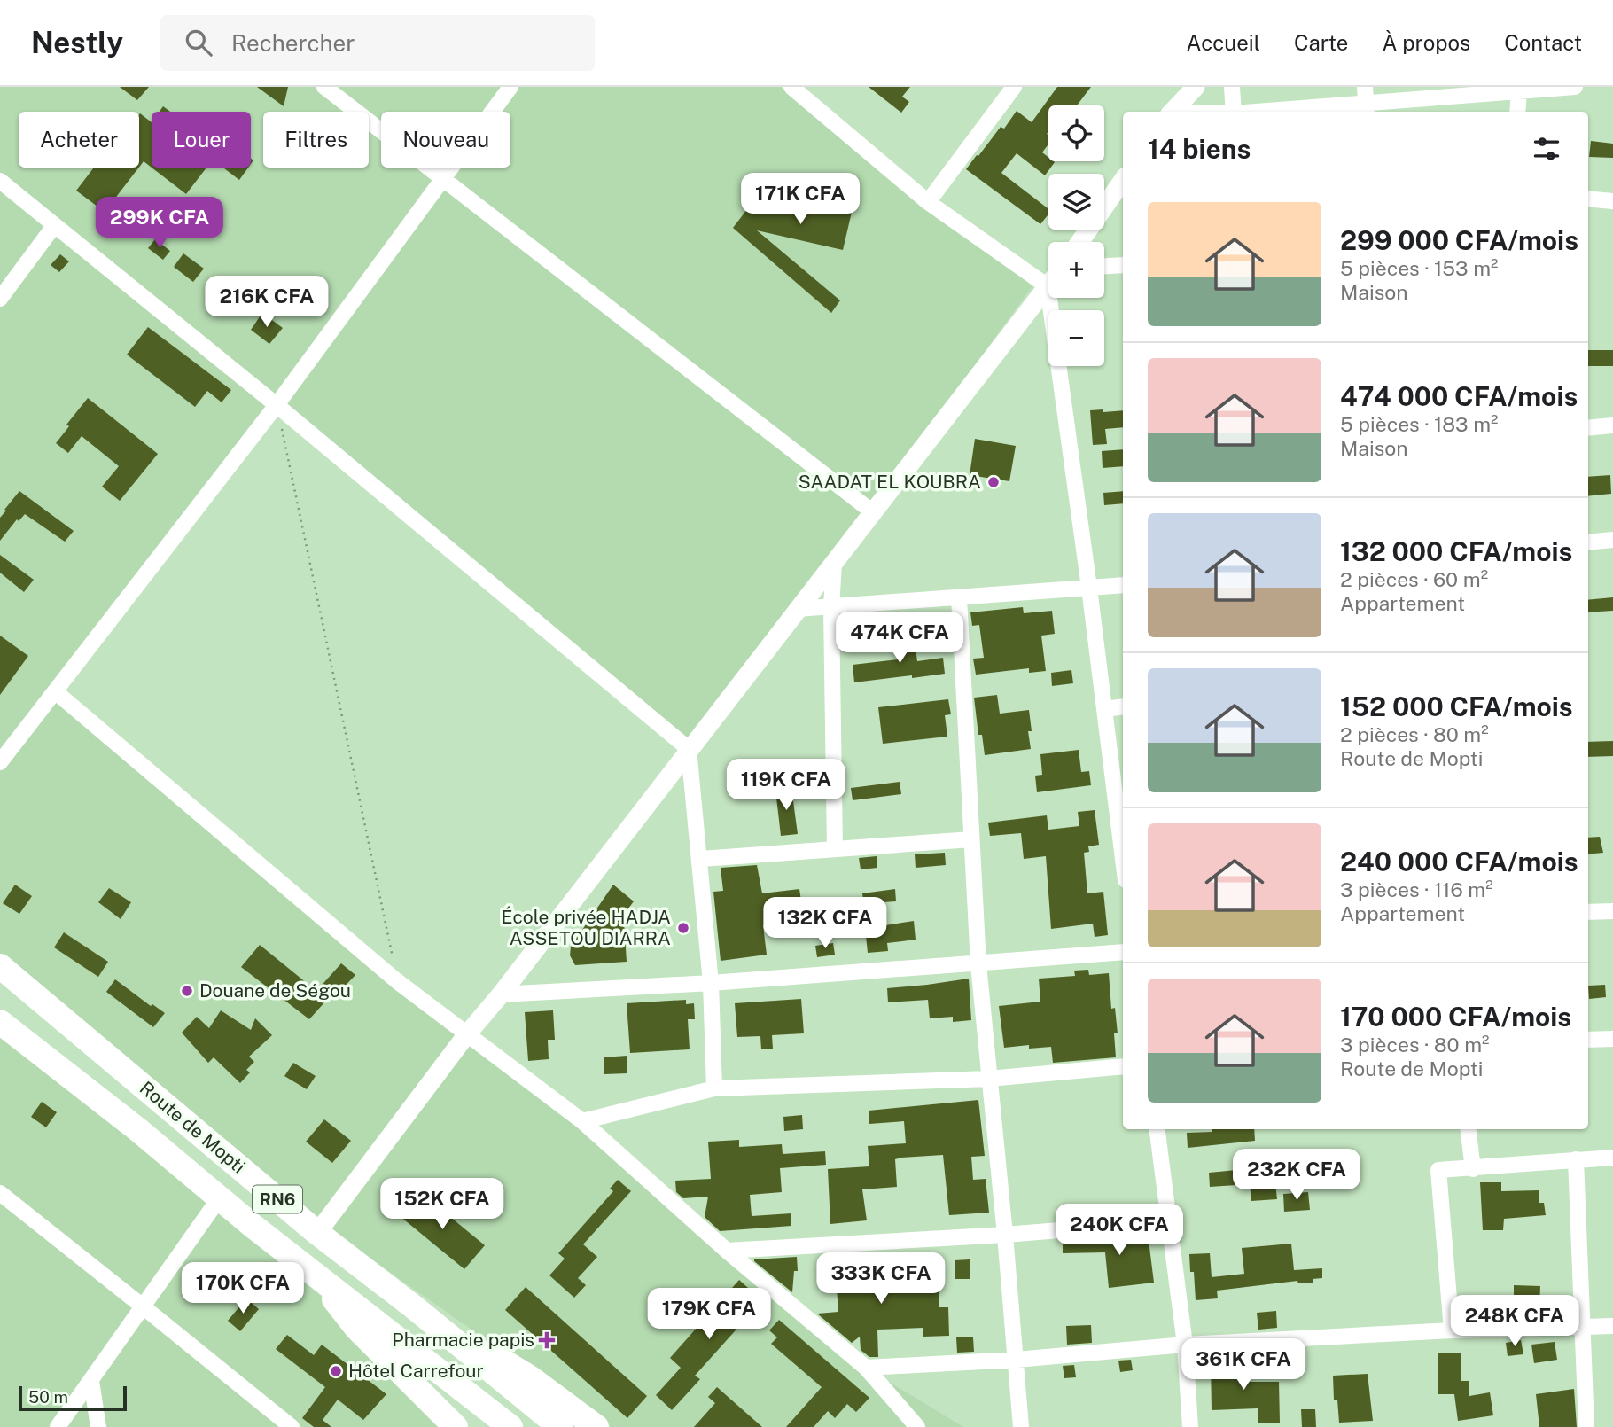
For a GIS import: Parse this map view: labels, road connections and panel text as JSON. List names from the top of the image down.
{
  "streets": {
    "highway": ["Route de Mopti", "RN6"]
  },
  "places": {
    "other": [
      "SAADAT EL KOUBRA",
      "École privée HADJA ASSETOU DIARRA",
      "Douane de Ségou",
      "Hôtel Carrefour"
    ],
    "health": ["Pharmacie papis"]
  },
  "scale_bar": "50 m",
  "page": {
    "header": "Nestly",
    "search": "Rechercher",
    "nav": [
      "Accueil",
      "Carte",
      "À propos",
      "Contact"
    ],
    "map_buttons": ["+", "−"],
    "chip": [
      "Acheter",
      "Louer",
      "Filtres",
      "Nouveau"
    ],
    "heading": "14 biens",
    "price": [
      "171K CFA",
      "299K CFA",
      "216K CFA",
      "474K CFA",
      "119K CFA",
      "132K CFA",
      "232K CFA",
      "152K CFA",
      "240K CFA",
      "333K CFA",
      "170K CFA",
      "179K CFA",
      "248K CFA",
      "361K CFA"
    ],
    "list": [
      {
        "name": "299 000 CFA/mois",
        "note": "5 pièces · 153 m² · Maison"
      },
      {
        "name": "474 000 CFA/mois",
        "note": "5 pièces · 183 m² · Maison"
      },
      {
        "name": "132 000 CFA/mois",
        "note": "2 pièces · 60 m² · Appartement"
      },
      {
        "name": "152 000 CFA/mois",
        "note": "2 pièces · 80 m² · Route de Mopti"
      },
      {
        "name": "240 000 CFA/mois",
        "note": "3 pièces · 116 m² · Appartement"
      },
      {
        "name": "170 000 CFA/mois",
        "note": "3 pièces · 80 m² · Route de Mopti"
      }
    ],
    "scale": "50 m"
  }
}
